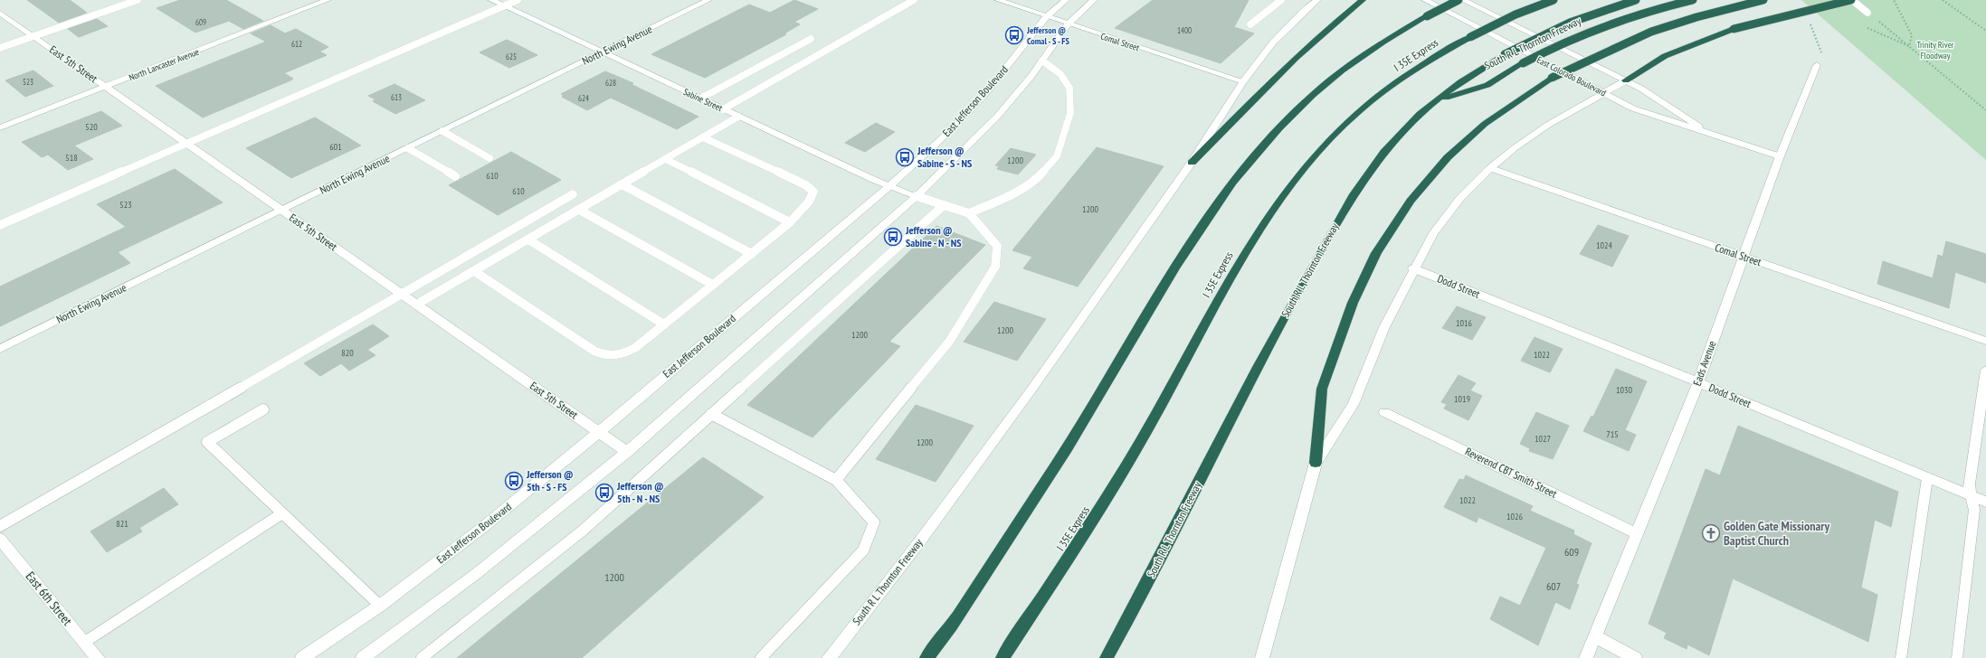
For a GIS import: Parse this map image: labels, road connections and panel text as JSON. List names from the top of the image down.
{
  "streets": {
    "highway": ["South R L Thornton Freeway", "I 35E Express"],
    "street": [
      "Comal Street",
      "North Ewing Avenue",
      "East 5th Street",
      "North Lancaster Avenue",
      "East Colorado Boulevard",
      "Sabine Street",
      "East Jefferson Boulevard",
      "Dodd Street",
      "Eads Avenue",
      "Reverend CBT Smith Street",
      "East 6th Street"
    ]
  },
  "crossings": [
    ["Comal Street", "South R L Thornton Freeway"],
    ["Comal Street", "East Jefferson Boulevard"],
    ["Comal Street", "Eads Avenue"],
    ["North Ewing Avenue", "East 5th Street"],
    ["North Ewing Avenue", "Sabine Street"],
    ["East 5th Street", "North Lancaster Avenue"],
    ["East 5th Street", "East Jefferson Boulevard"],
    ["East Colorado Boulevard", "Eads Avenue"],
    ["Sabine Street", "East Jefferson Boulevard"],
    ["Dodd Street", "Eads Avenue"],
    ["Eads Avenue", "Reverend CBT Smith Street"]
  ],
  "parks": ["Trinity River Floodway"],
  "places": {
    "bus stop": [
      "Jefferson @ Comal - S - FS",
      "Jefferson @ Sabine - S - NS",
      "Jefferson @ Sabine - N - NS",
      "Jefferson @ 5th - S - FS",
      "Jefferson @ 5th - N - NS"
    ],
    "church": ["Golden Gate Missionary Baptist Church"]
  },
  "house_numbers": [
    "609",
    "1400",
    "612",
    "625",
    "523",
    "628",
    "613",
    "624",
    "520",
    "601",
    "518",
    "1200",
    "610",
    "610",
    "523",
    "1200",
    "1024",
    "1016",
    "1200",
    "1200",
    "820",
    "1022",
    "1030",
    "1019",
    "715",
    "1027",
    "1200",
    "1022",
    "1026",
    "821",
    "609",
    "1200",
    "607"
  ]
}
